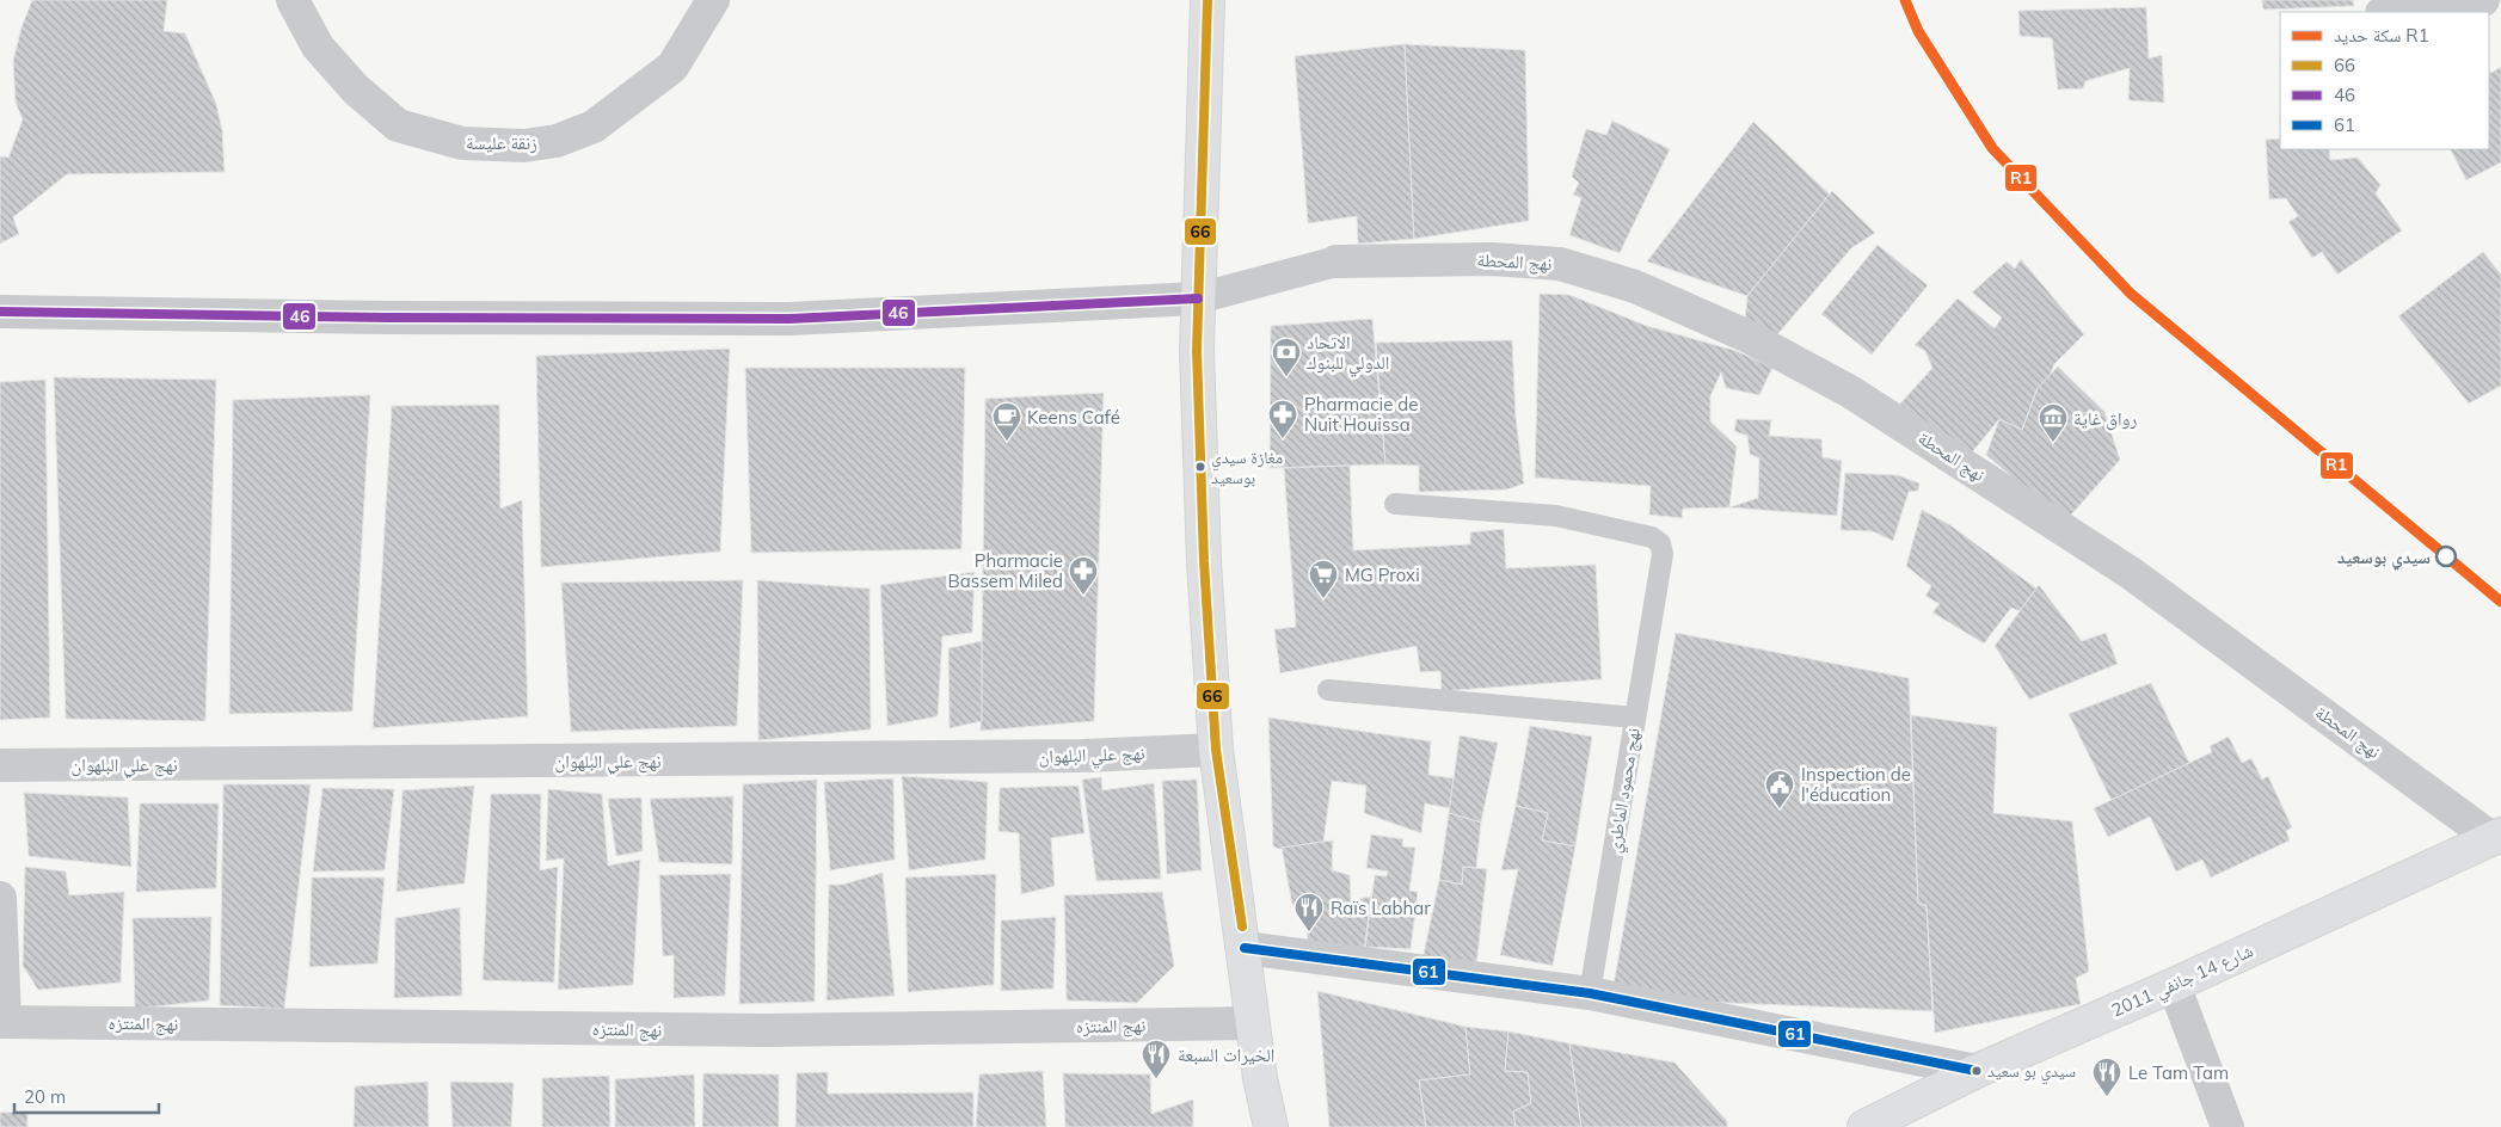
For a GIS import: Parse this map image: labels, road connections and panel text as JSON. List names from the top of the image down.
{
  "streets": {
    "main road": ["شارع 14 جانفي 2011"],
    "street": [
      "زنقة عليسة",
      "نهج المحطة",
      "نهج علي البلهوان",
      "نهج المنتزه"
    ],
    "lane": ["نهج محمود الماطري"]
  },
  "crossings": [
    ["نهج المحطة", "شارع 14 جانفي 2011"]
  ],
  "places": {
    "bank": ["الاتحاد الدولي للبنوك"],
    "pharmacy": ["Pharmacie de Nuit Houissa", "Pharmacie Bassem Miled"],
    "cafe": ["Keens Café"],
    "museum": ["رواق غاية"],
    "other": ["مغازة سيدي بوسعيد", "سيدي بوسعيد", "سيدي بو سعيد"],
    "supermarket": ["MG Proxi"],
    "public building": ["Inspection de l'éducation"],
    "restaurant": ["Raïs Labhar", "الخيرات السبعة", "Le Tam Tam"]
  },
  "lines": [
    "rail line R1",
    "transit line 66",
    "transit line 46",
    "transit line 61"
  ],
  "legend": [
    "سكة حديد R1",
    "66",
    "46",
    "61"
  ],
  "scale_bar": "20 m"
}
